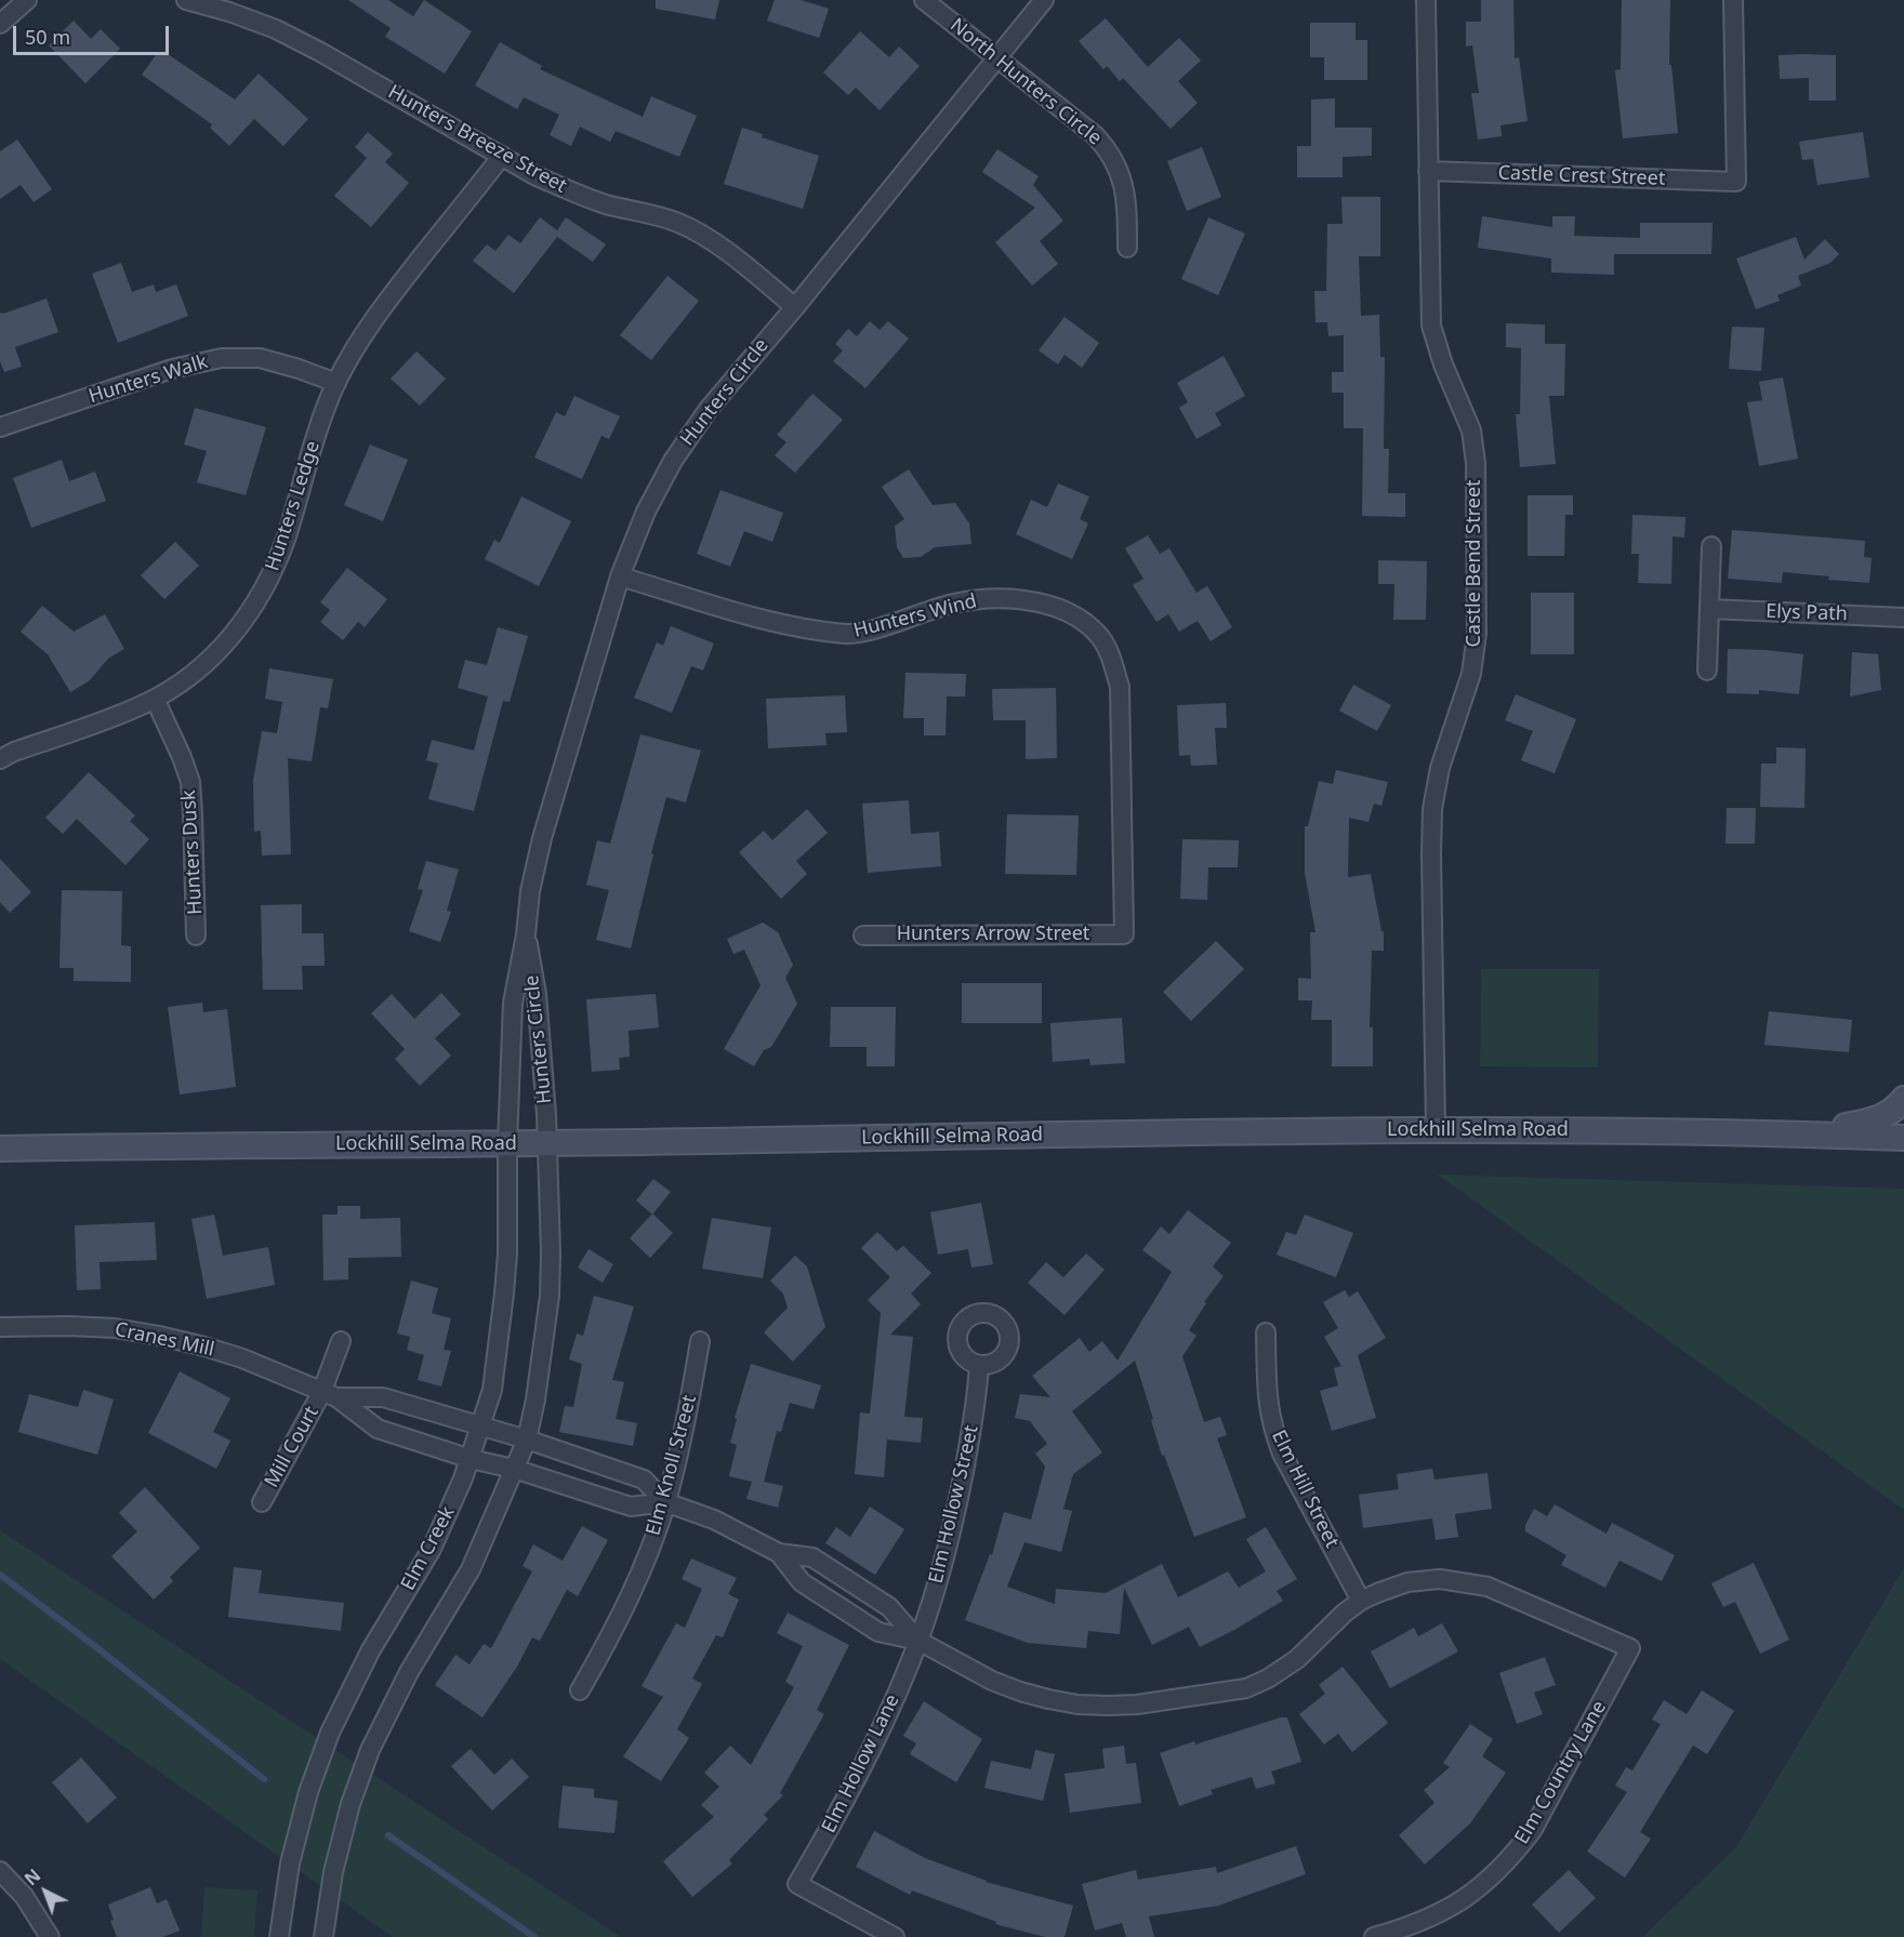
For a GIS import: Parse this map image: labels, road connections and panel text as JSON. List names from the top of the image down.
{
  "streets": {
    "main road": ["Lockhill Selma Road"],
    "street": [
      "North Hunters Circle",
      "Hunters Breeze Street",
      "Castle Crest Street",
      "Hunters Walk",
      "Hunters Circle",
      "Hunters Ledge",
      "Castle Bend Street",
      "Elys Path",
      "Hunters Wind",
      "Hunters Dusk",
      "Hunters Arrow Street",
      "Cranes Mill",
      "Mill Court",
      "Elm Knoll Street",
      "Elm Hill Street",
      "Elm Hollow Street",
      "Elm Creek",
      "Elm Hollow Lane",
      "Elm Country Lane"
    ]
  },
  "crossings": [
    ["North Hunters Circle", "Hunters Circle"],
    ["Hunters Breeze Street", "Hunters Circle"],
    ["Hunters Breeze Street", "Hunters Ledge"],
    ["Castle Crest Street", "Castle Bend Street"],
    ["Hunters Walk", "Hunters Ledge"],
    ["Hunters Circle", "Hunters Wind"],
    ["Hunters Circle", "Lockhill Selma Road"],
    ["Hunters Circle", "Elm Creek"],
    ["Hunters Ledge", "Hunters Dusk"],
    ["Castle Bend Street", "Lockhill Selma Road"],
    ["Hunters Wind", "Hunters Arrow Street"],
    ["Lockhill Selma Road", "Elm Creek"],
    ["Cranes Mill", "Mill Court"],
    ["Cranes Mill", "Elm Knoll Street"],
    ["Cranes Mill", "Elm Creek"],
    ["Elm Hill Street", "Elm Country Lane"],
    ["Elm Hollow Street", "Elm Hollow Lane"]
  ],
  "scale_bar": "50 m",
  "north": "top left"
}
